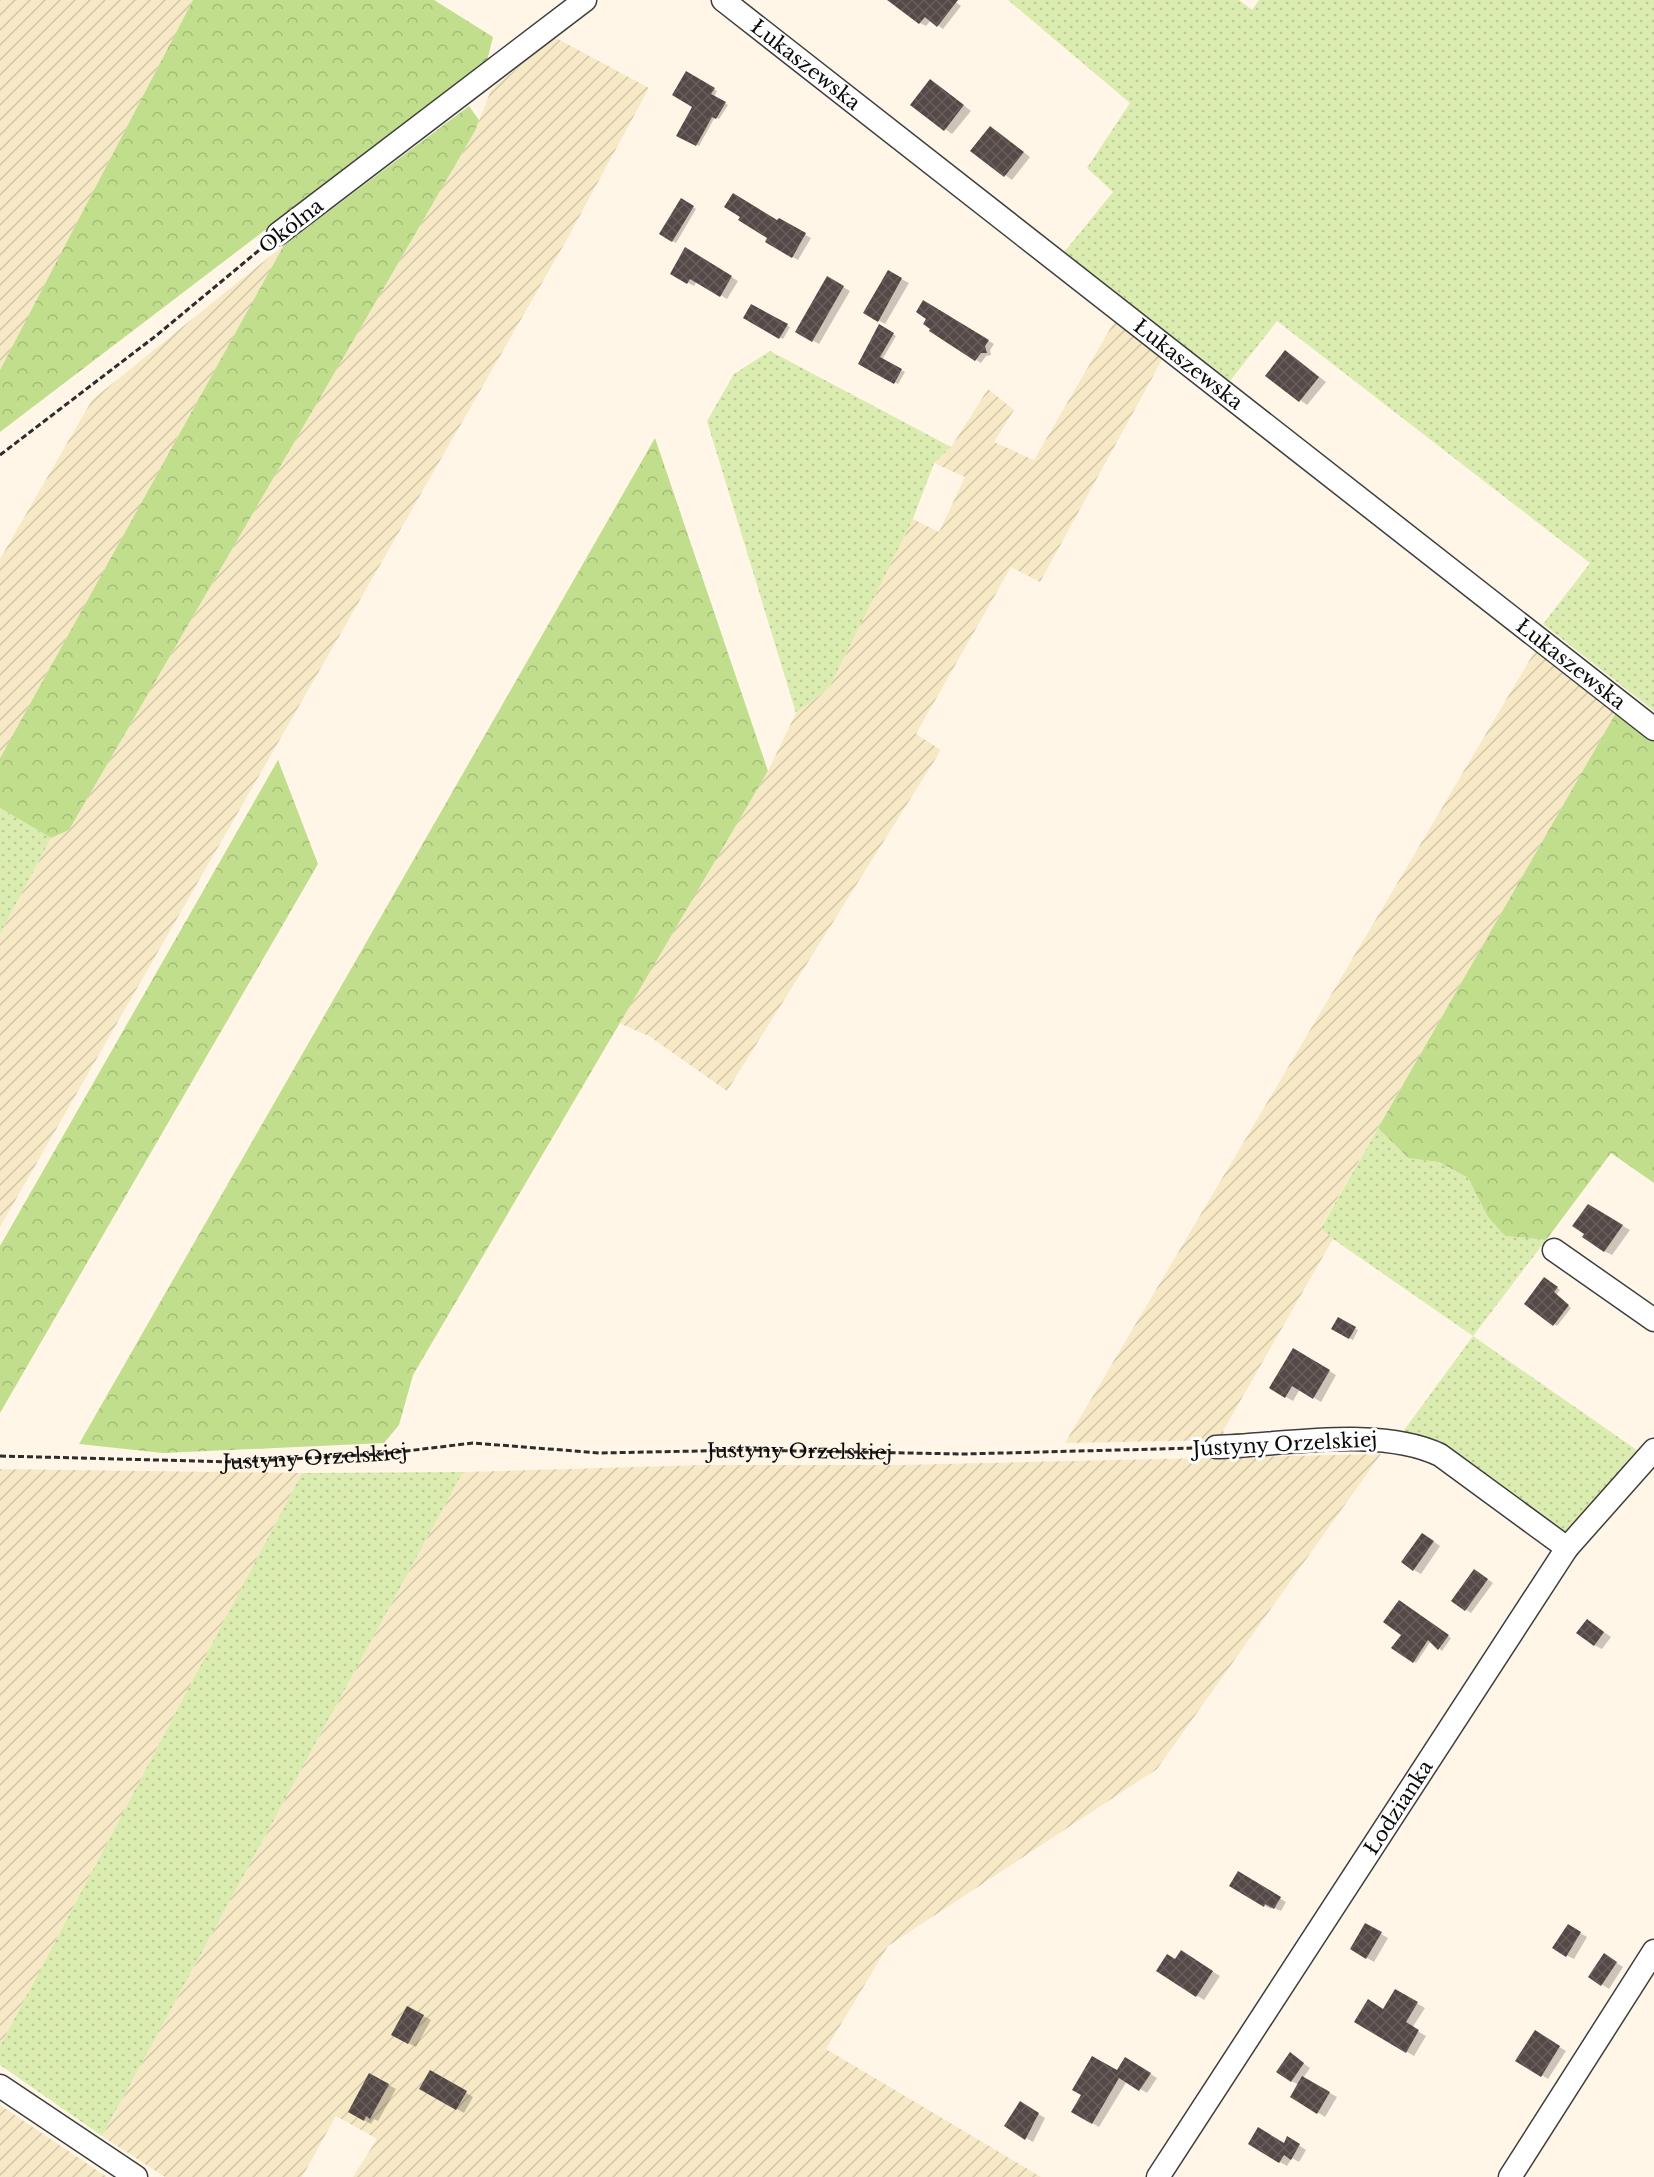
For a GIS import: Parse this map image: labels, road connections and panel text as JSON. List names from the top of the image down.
{
  "streets": {
    "street": [
      "Łukaszewska",
      "Okólna",
      "Justyny Orzelskiej",
      "Łodzianka"
    ]
  },
  "crossings": [
    ["Justyny Orzelskiej", "Łodzianka"]
  ]
}
